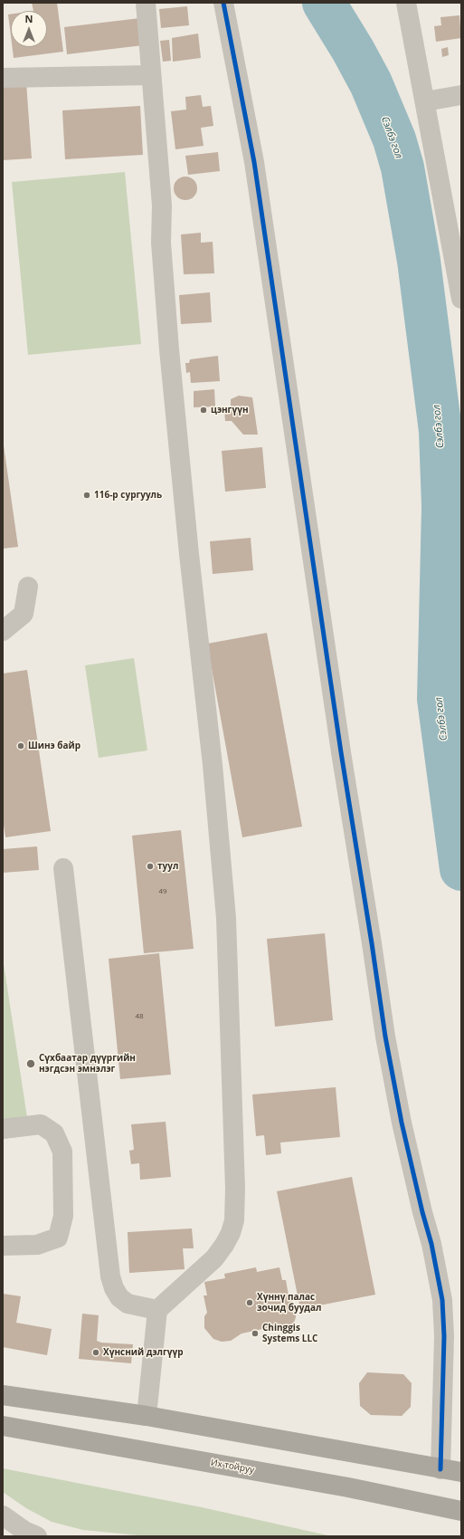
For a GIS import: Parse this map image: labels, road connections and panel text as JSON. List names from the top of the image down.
{
  "streets": {
    "main road": ["Их тойруу"]
  },
  "water": ["Сэлбэ гол"],
  "places": [
    "цэнгүүн",
    "116-р сургууль",
    "Шинэ байр",
    "туул",
    "Сүхбаатар дүүргийн нэгдсэн эмнэлэг",
    "Хүннү палас зочид буудал",
    "Chinggis Systems LLC",
    "Хүнсний дэлгүүр"
  ],
  "house_numbers": ["49", "48"],
  "north": "top"
}
